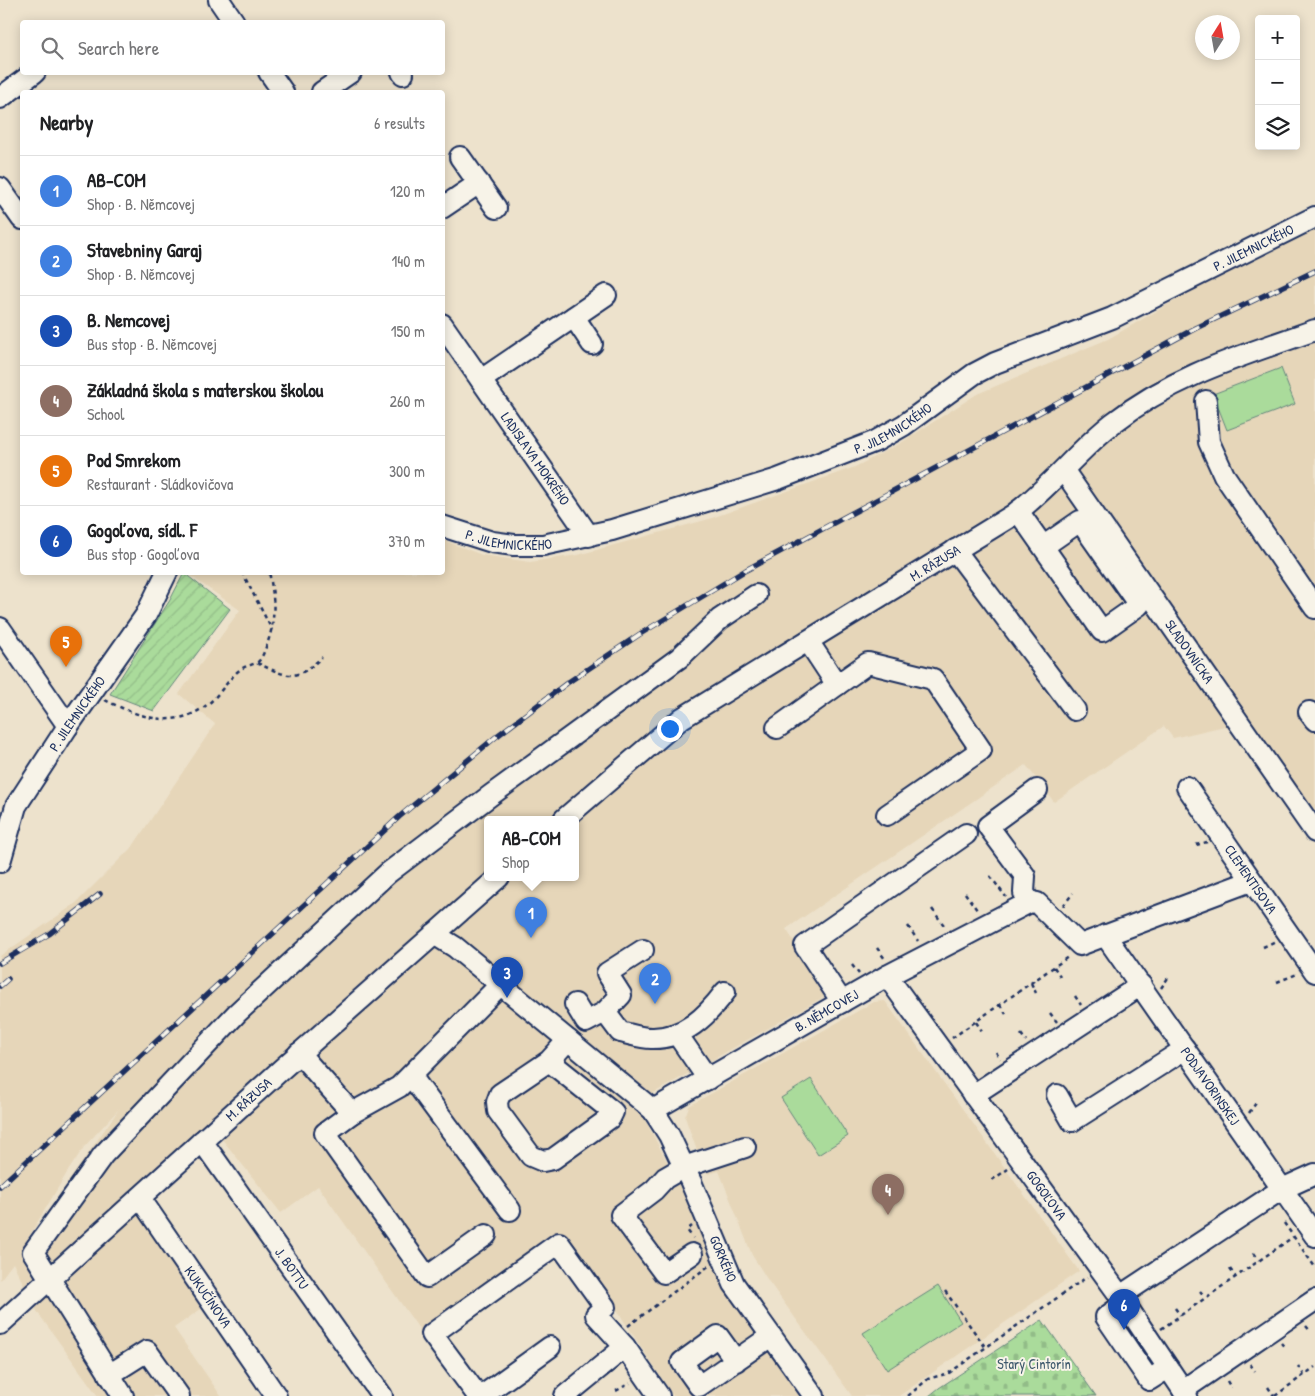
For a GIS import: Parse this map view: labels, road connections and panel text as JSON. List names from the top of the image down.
{
  "streets": {
    "street": [
      "P. JILEMNICKÉHO",
      "LADISLAVA MOKRÉHO",
      "M. RÁZUSA",
      "SLADOVNÍCKA",
      "CLEMENTISOVA",
      "B. NĚMCOVEJ",
      "PODJAVORINSKEJ",
      "GOGOĽOVA",
      "GORKÉHO",
      "J. BOTTU",
      "KUKUČÍNOVA"
    ]
  },
  "crossings": [
    ["P. JILEMNICKÉHO", "LADISLAVA MOKRÉHO"],
    ["M. RÁZUSA", "SLADOVNÍCKA"],
    ["M. RÁZUSA", "J. BOTTU"],
    ["M. RÁZUSA", "KUKUČÍNOVA"],
    ["B. NĚMCOVEJ", "GOGOĽOVA"],
    ["B. NĚMCOVEJ", "GORKÉHO"]
  ],
  "parks": ["Starý Cintorín"],
  "north": "top",
  "page": {
    "map_buttons": ["+", "−"],
    "search": "Search here",
    "heading": ["Nearby", "6 results"],
    "list": [
      {
        "mark": "1",
        "name": "AB-COM",
        "note": "Shop · B. Němcovej",
        "value": "120 m"
      },
      {
        "mark": "2",
        "name": "Stavebniny Garaj",
        "note": "Shop · B. Němcovej",
        "value": "140 m"
      },
      {
        "mark": "3",
        "name": "B. Nemcovej",
        "note": "Bus stop · B. Němcovej",
        "value": "150 m"
      },
      {
        "mark": "4",
        "name": "Základná škola s materskou školou",
        "note": "School",
        "value": "260 m"
      },
      {
        "mark": "5",
        "name": "Pod Smrekom",
        "note": "Restaurant · Sládkovičova",
        "value": "300 m"
      },
      {
        "mark": "6",
        "name": "Gogoľova, sídl. F",
        "note": "Bus stop · Gogoľova",
        "value": "370 m"
      }
    ],
    "pins": [
      "5",
      "1",
      "3",
      "2",
      "4",
      "6"
    ],
    "popup": ["AB-COM", "Shop"]
  }
}
